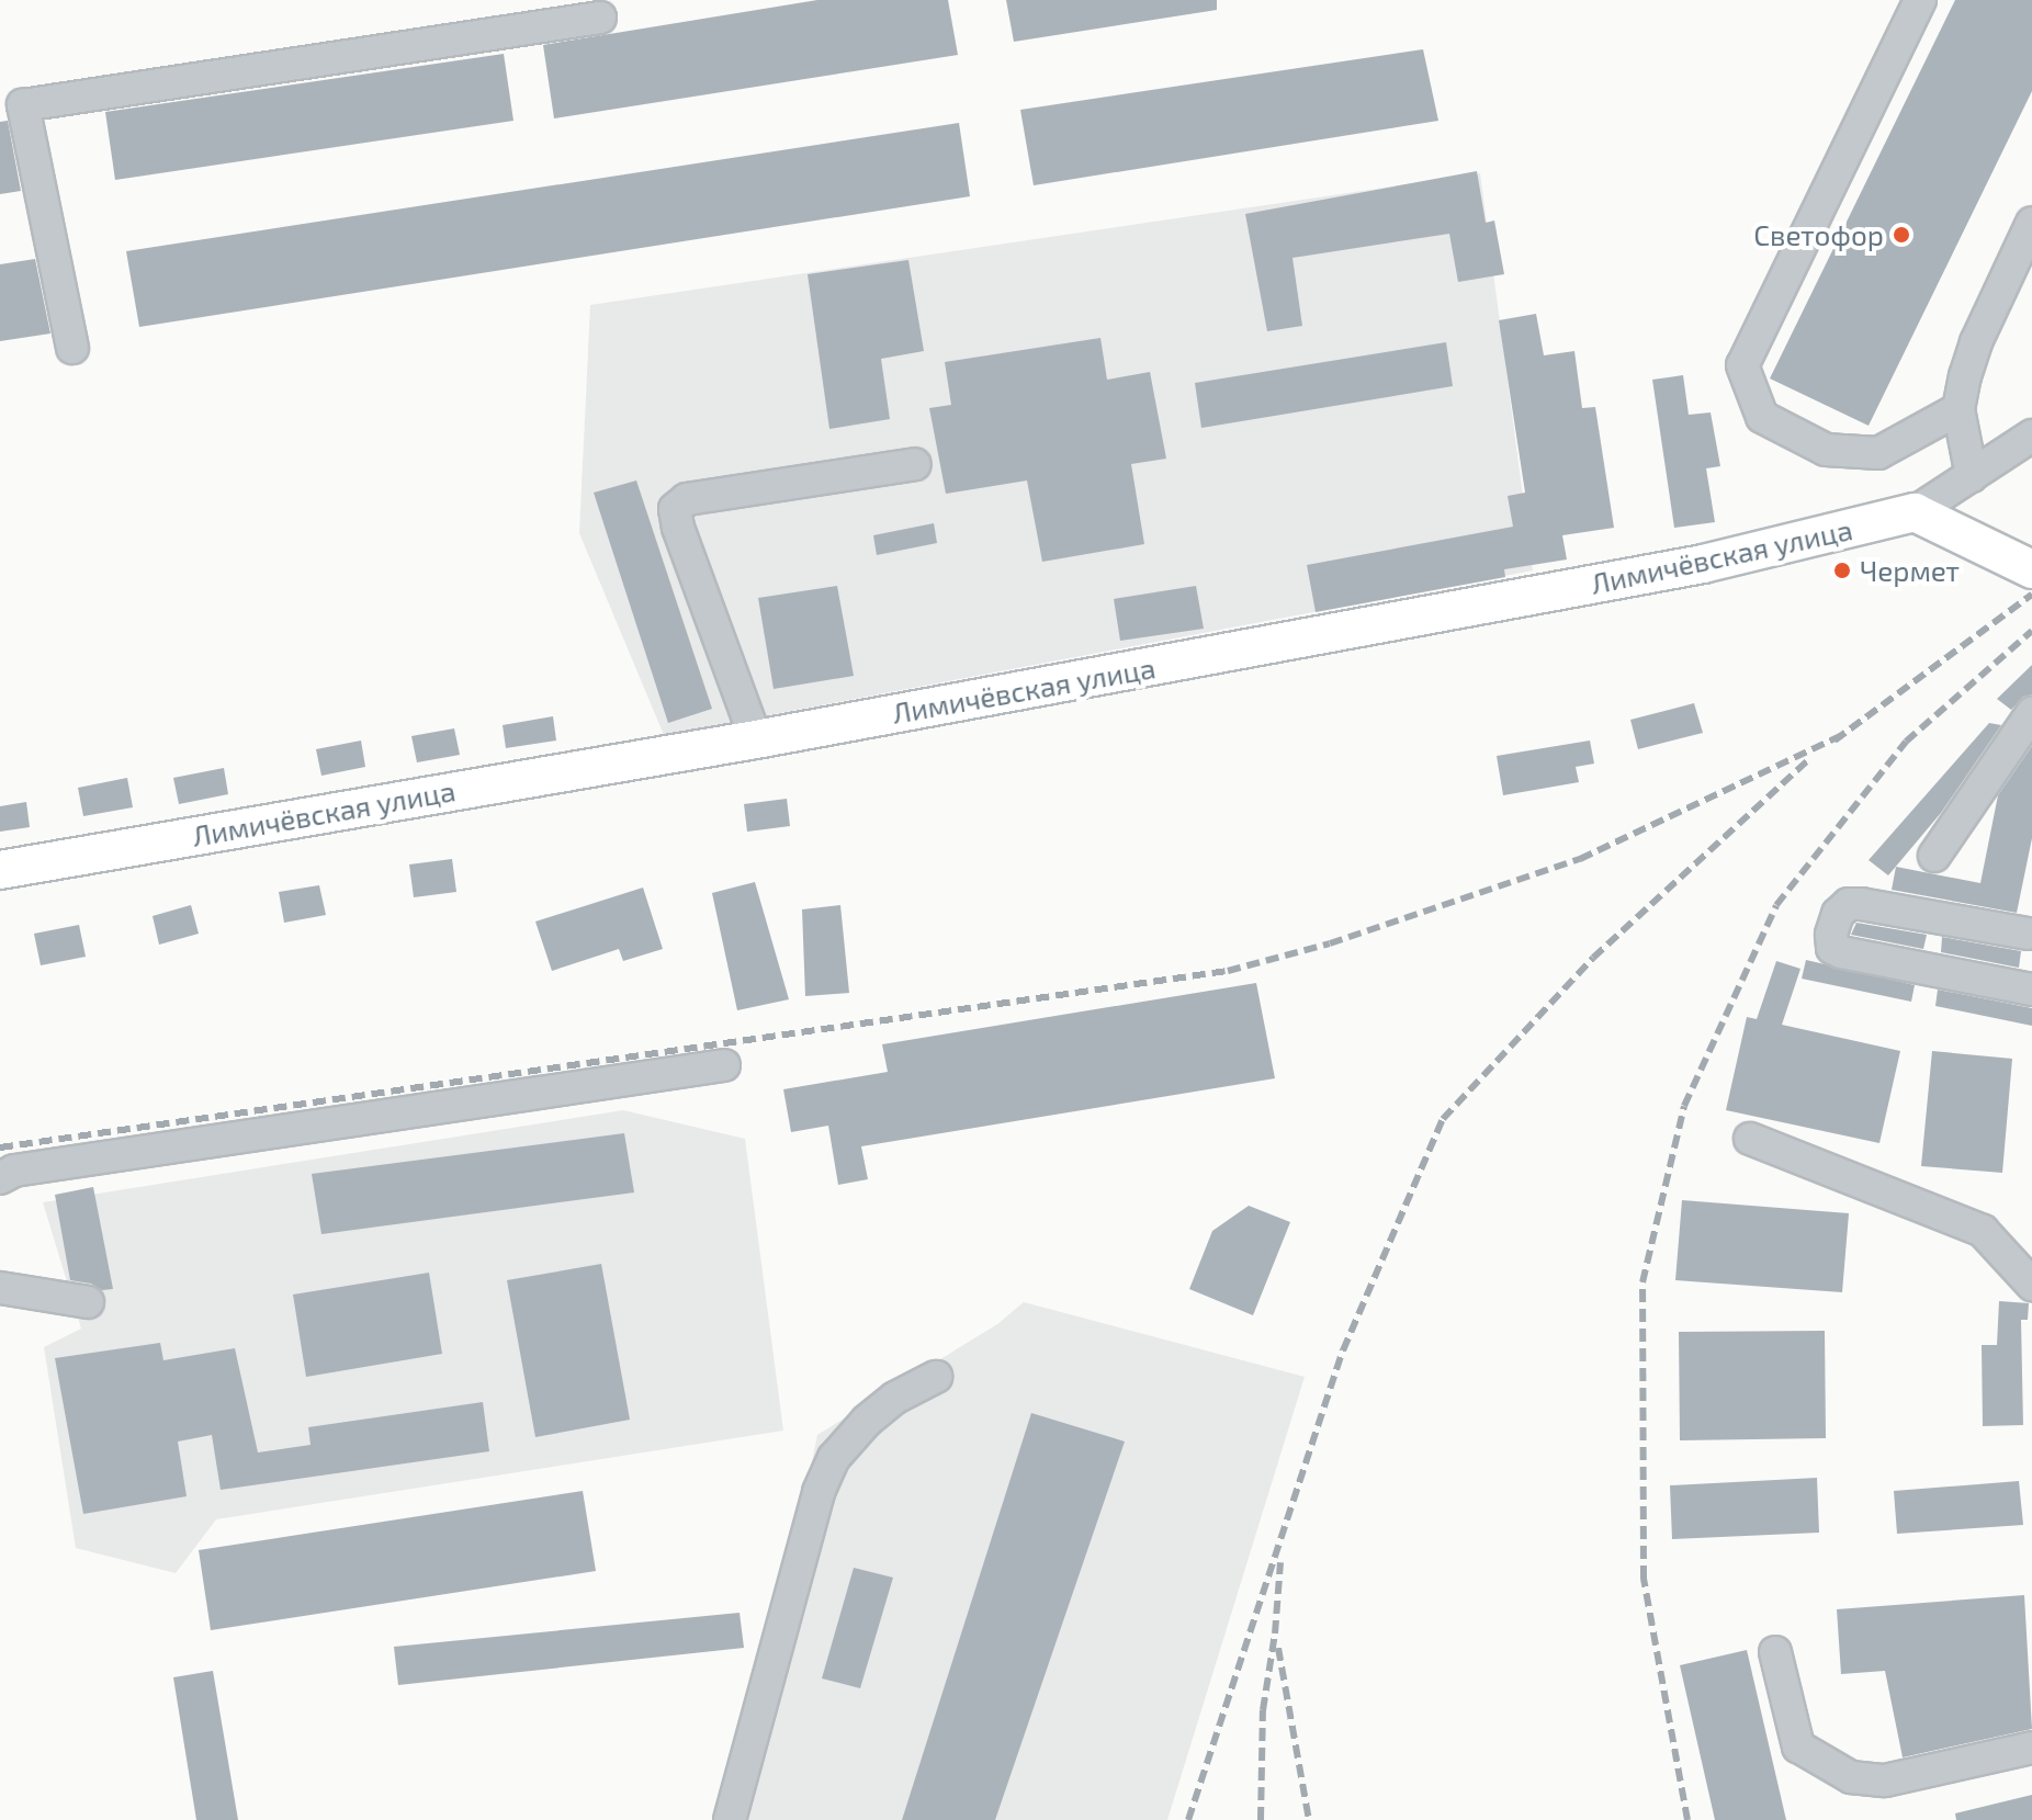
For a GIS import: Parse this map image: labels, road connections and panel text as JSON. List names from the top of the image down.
{
  "streets": {
    "main road": ["Лимичёвская улица"]
  },
  "places": ["Светофор", "Чермет"]
}
